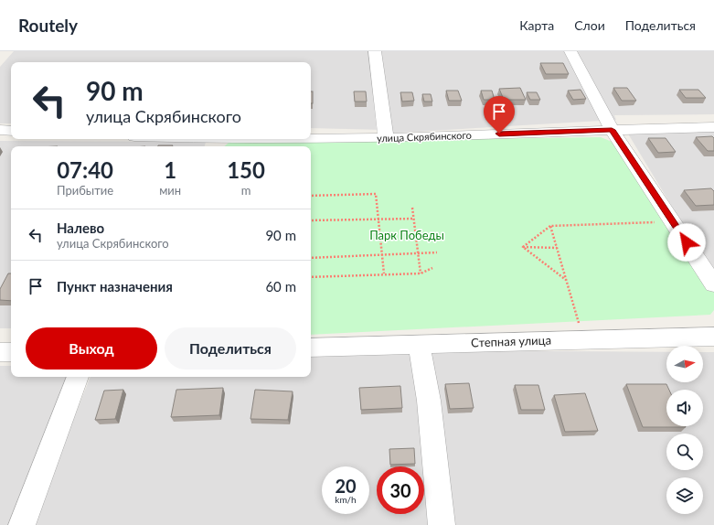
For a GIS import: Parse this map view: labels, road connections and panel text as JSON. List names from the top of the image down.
{
  "streets": {
    "street": ["улица Скрябинского", "Степная улица"]
  },
  "parks": ["Парк Победы"],
  "north": "right",
  "page": {
    "header": "Routely",
    "nav": ["Карта", "Слои", "Поделиться"],
    "turn": ["90 m", "улица Скрябинского"],
    "eta": [
      "07:40",
      "Прибытие",
      "1",
      "мин",
      "150",
      "m"
    ],
    "list": [
      {
        "name": "Налево",
        "note": "улица Скрябинского",
        "value": "90 m"
      },
      {
        "name": "Пункт назначения",
        "value": "60 m"
      }
    ],
    "buttons": ["Выход", "Поделиться"],
    "speed": "20 km/h",
    "limit": "30"
  }
}
